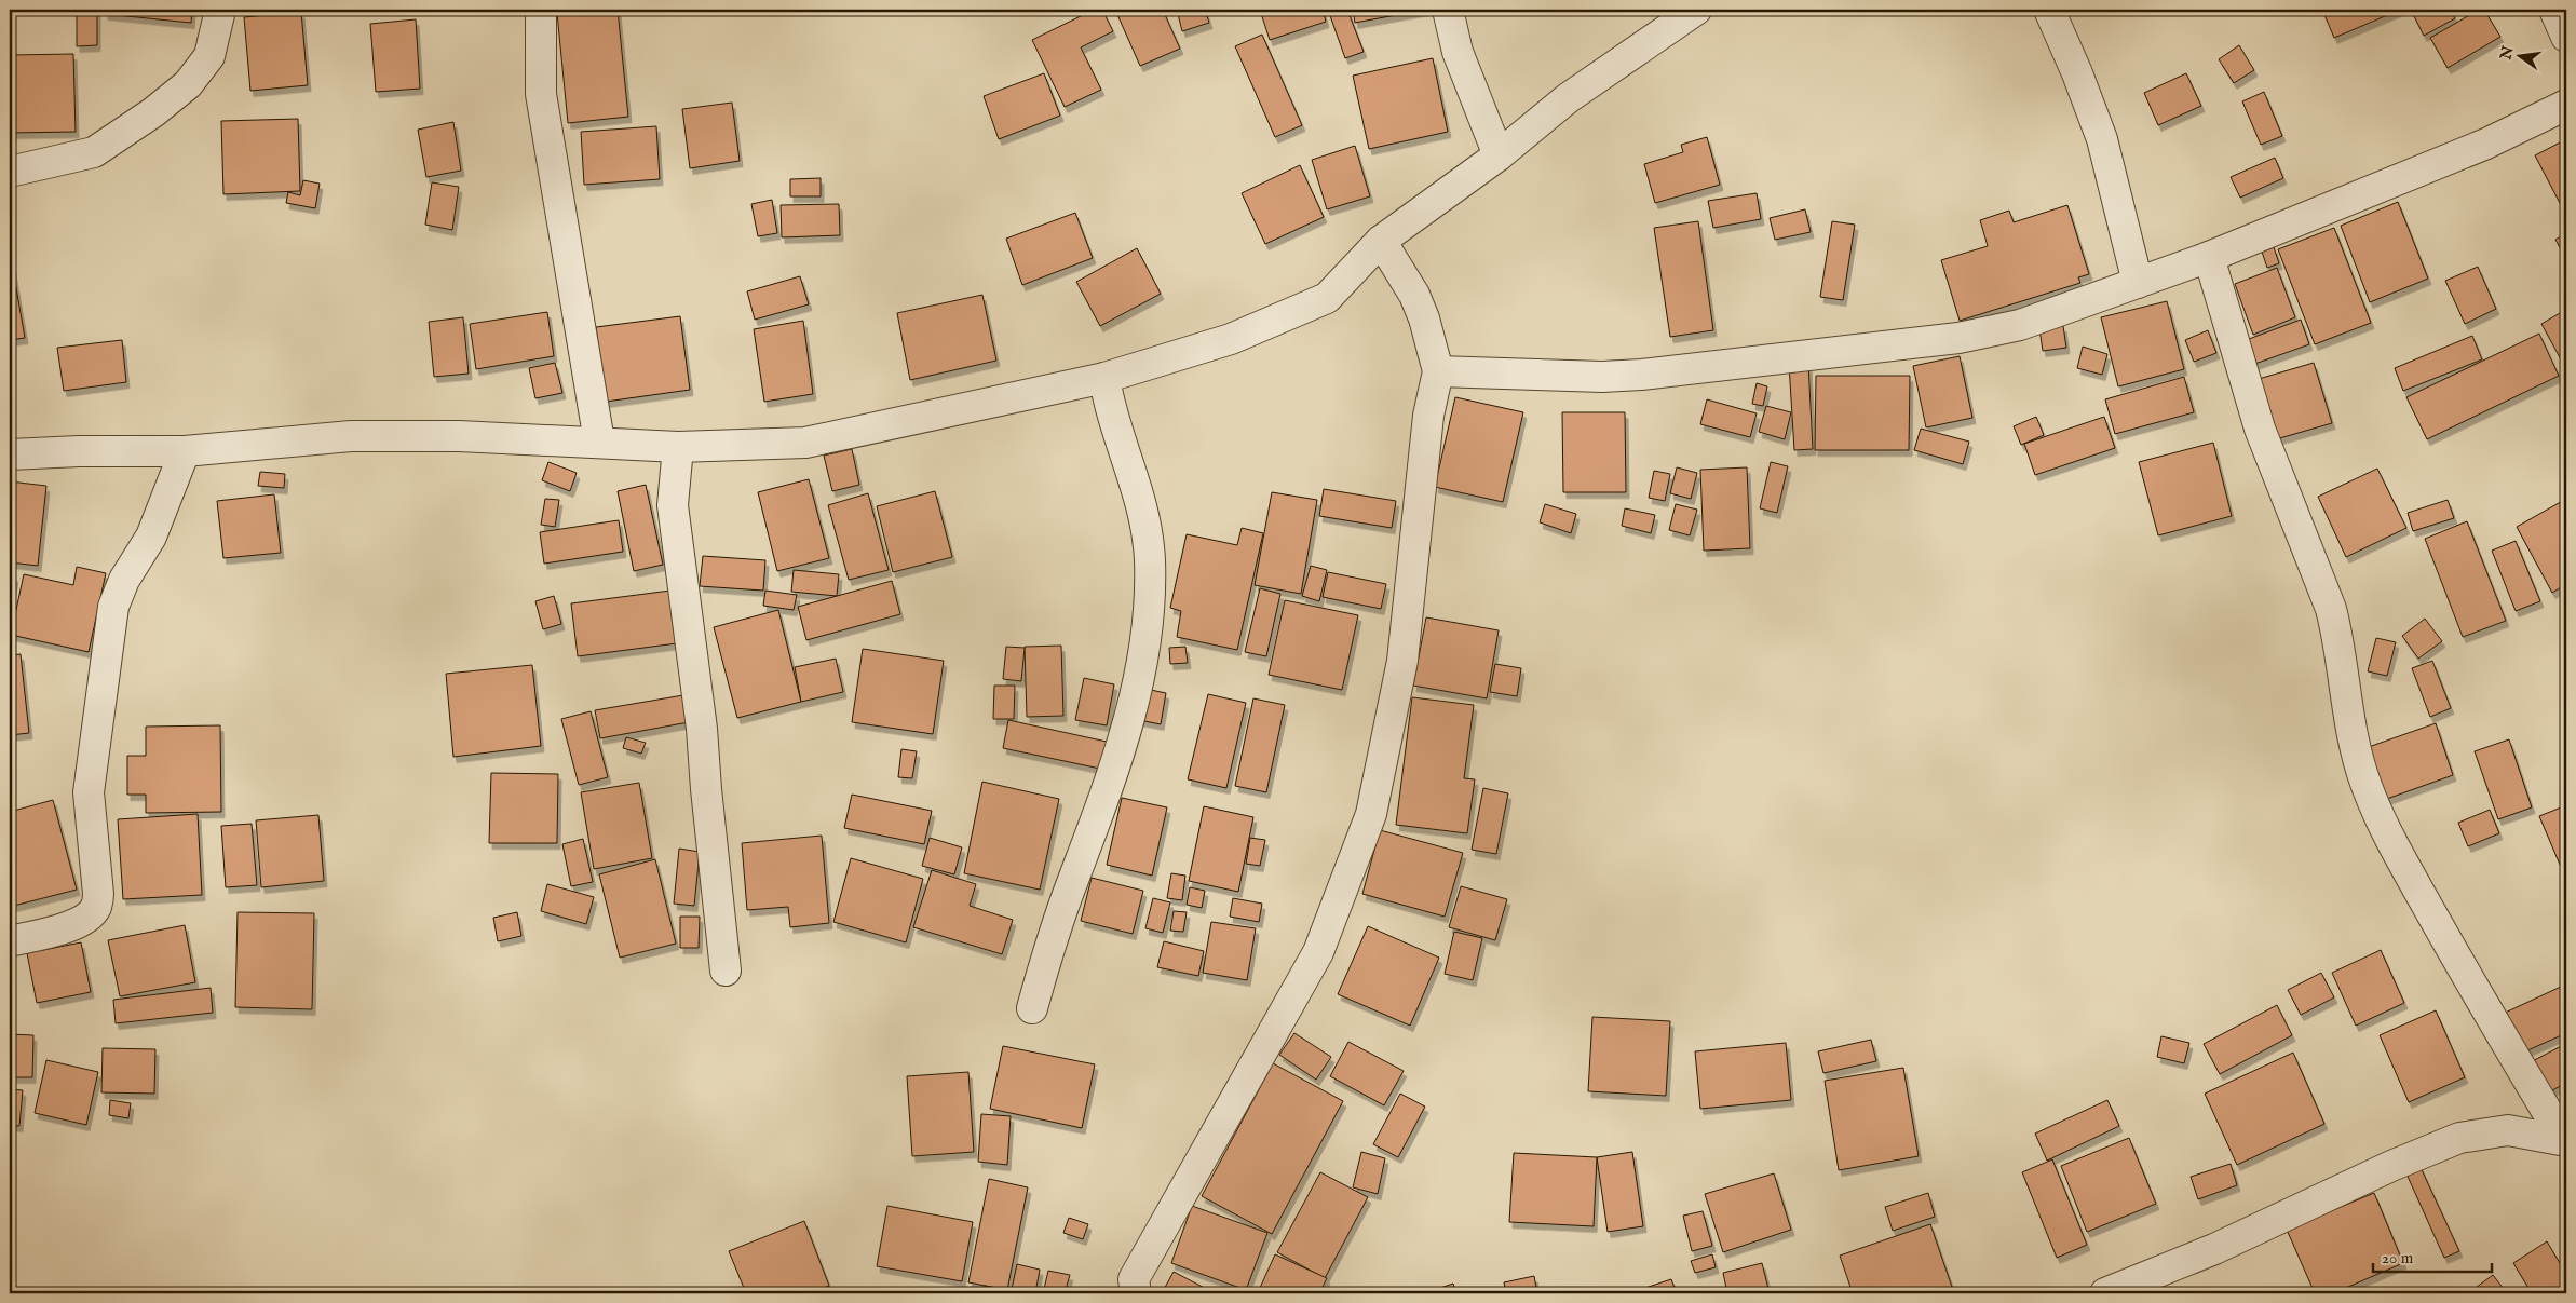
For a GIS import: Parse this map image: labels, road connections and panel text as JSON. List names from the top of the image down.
{
  "scale_bar": "20 m",
  "north": "left"
}
